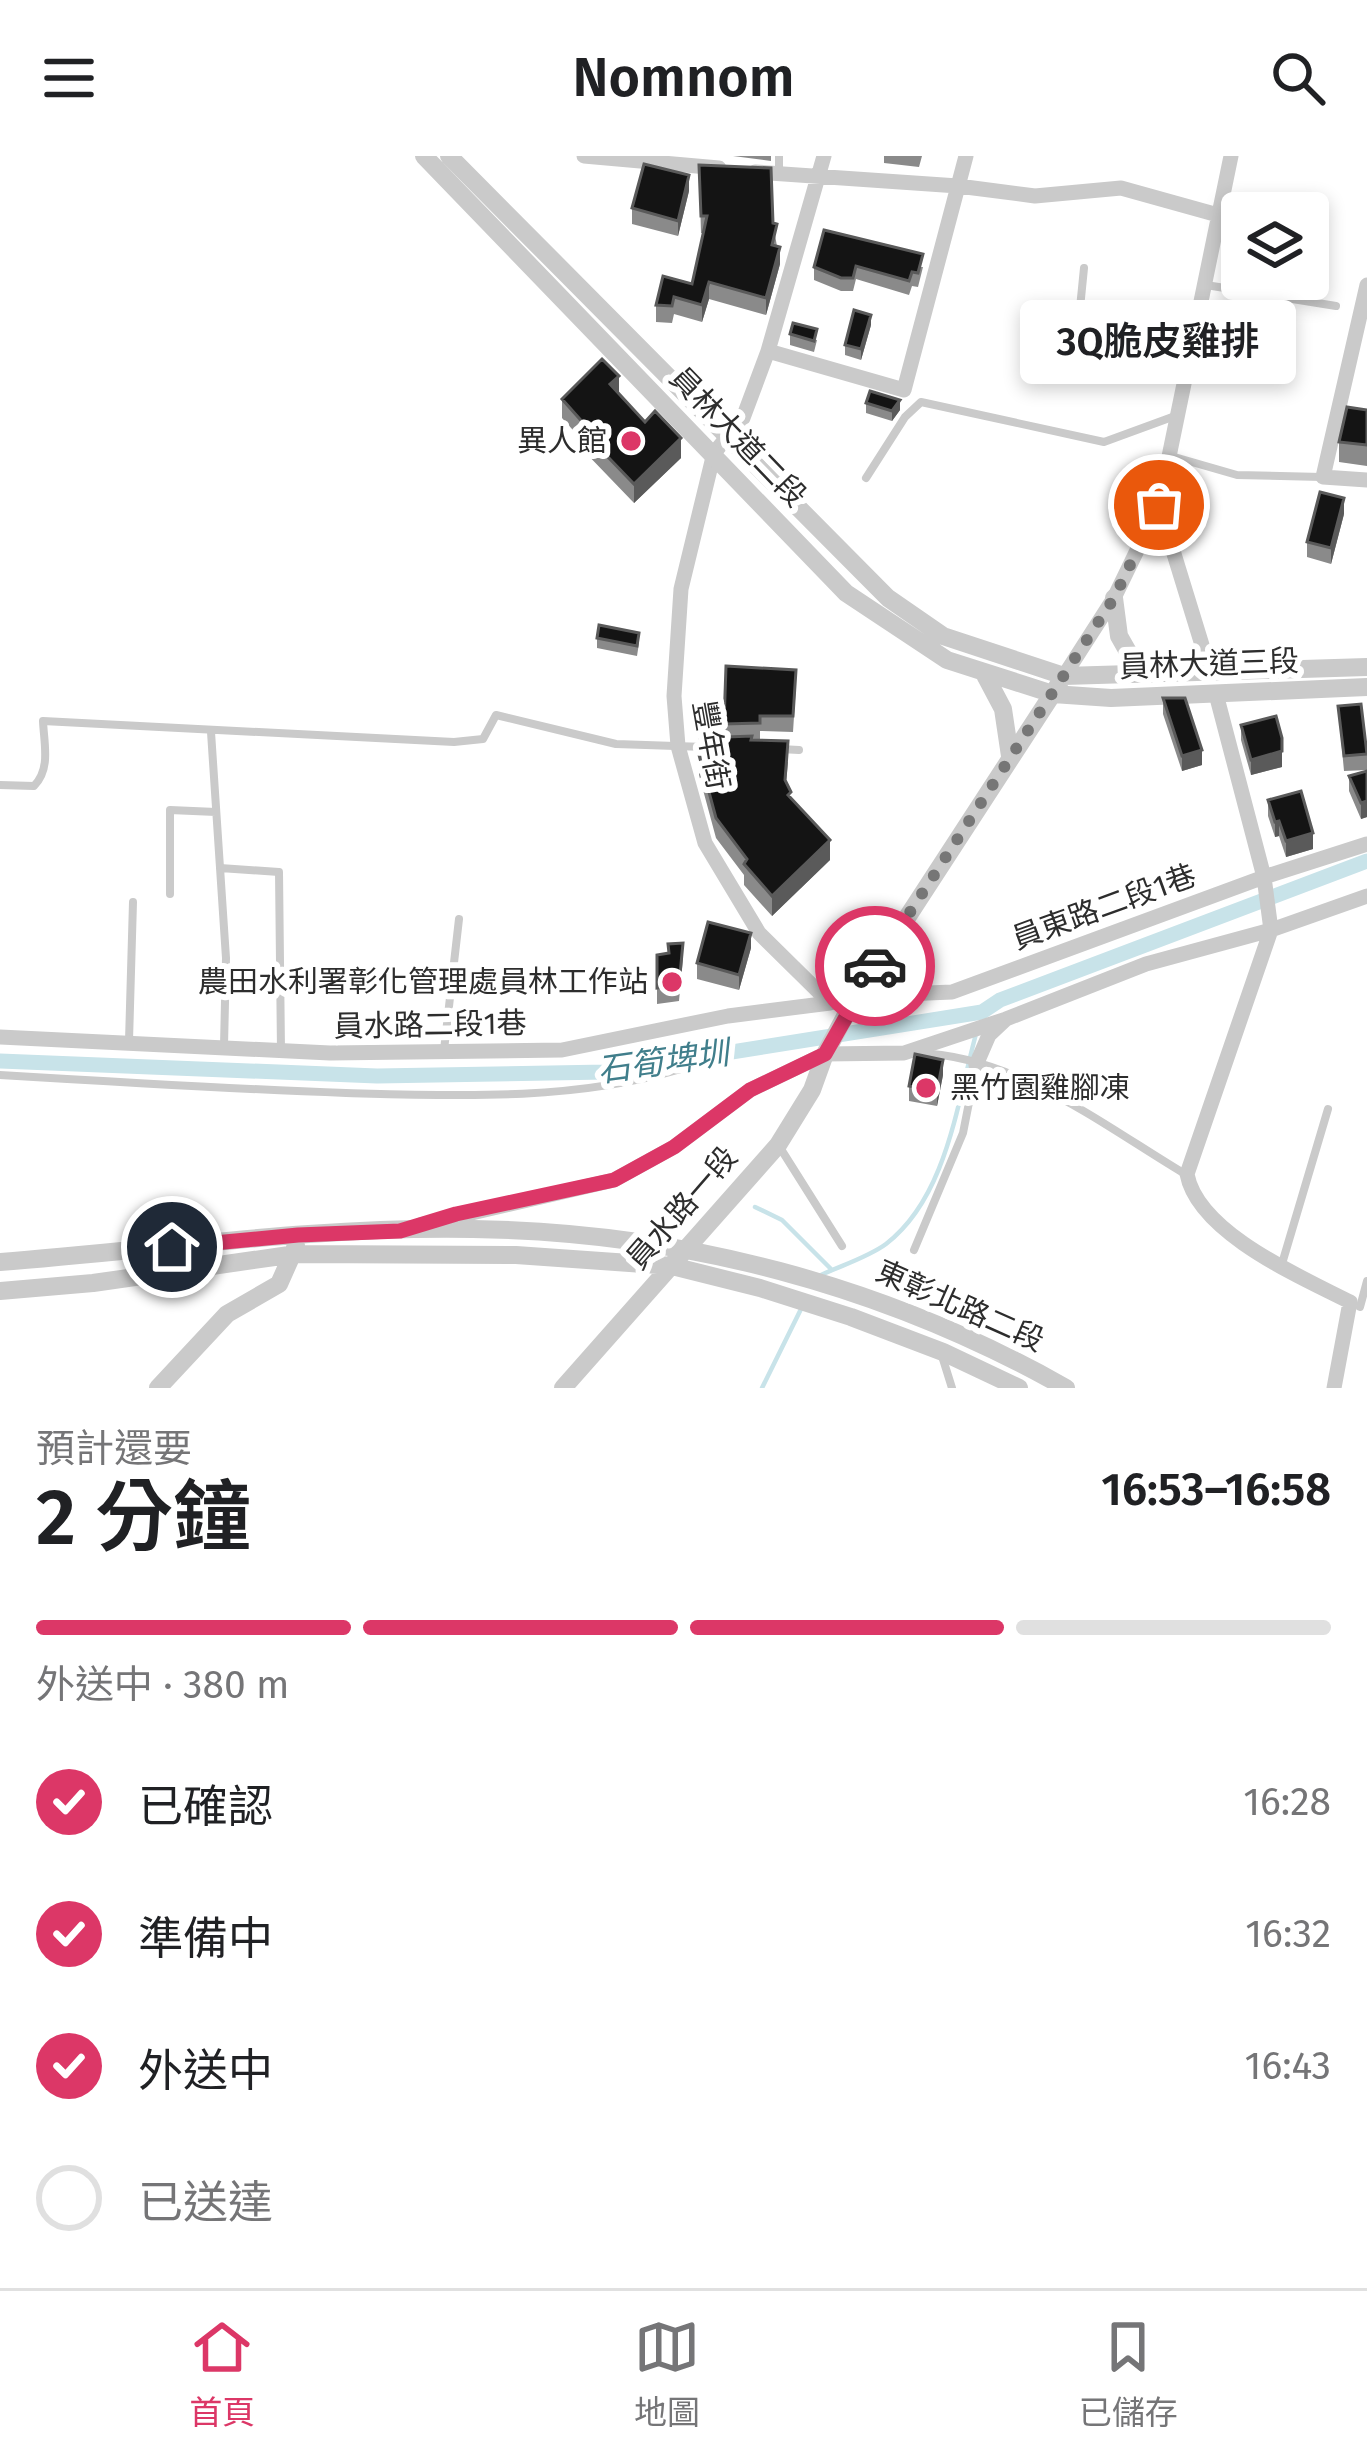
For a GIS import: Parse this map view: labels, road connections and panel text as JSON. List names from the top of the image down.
{
  "streets": {
    "street": [
      "員林大道二段",
      "員林大道三段",
      "豐年街",
      "員東路二段1巷",
      "員水路二段1巷",
      "員水路一段",
      "東彰北路二段"
    ]
  },
  "crossings": [
    ["員林大道二段", "員林大道三段"],
    ["員林大道二段", "豐年街"],
    ["員林大道二段", "員水路一段"],
    ["員林大道三段", "員水路一段"],
    ["豐年街", "員水路二段1巷"],
    ["員東路二段1巷", "員水路二段1巷"],
    ["員東路二段1巷", "員水路一段"],
    ["員水路二段1巷", "員水路一段"],
    ["員水路一段", "東彰北路二段"]
  ],
  "water": ["石筍埤圳"],
  "places": [
    "異人館",
    "3Q脆皮雞排",
    "農田水利署彰化管理處員林工作站",
    "黑竹園雞腳凍"
  ],
  "page": {
    "header": "Nomnom",
    "bubble": "3Q脆皮雞排",
    "heading": ["2 分鐘", "預計還要", "16:53–16:58"],
    "bar": "外送中 · 380 m",
    "list": [
      ["已確認", "16:28"],
      ["準備中", "16:32"],
      ["外送中", "16:43"],
      "已送達"
    ],
    "tabs": ["首頁", "地圖", "已儲存"]
  }
}
